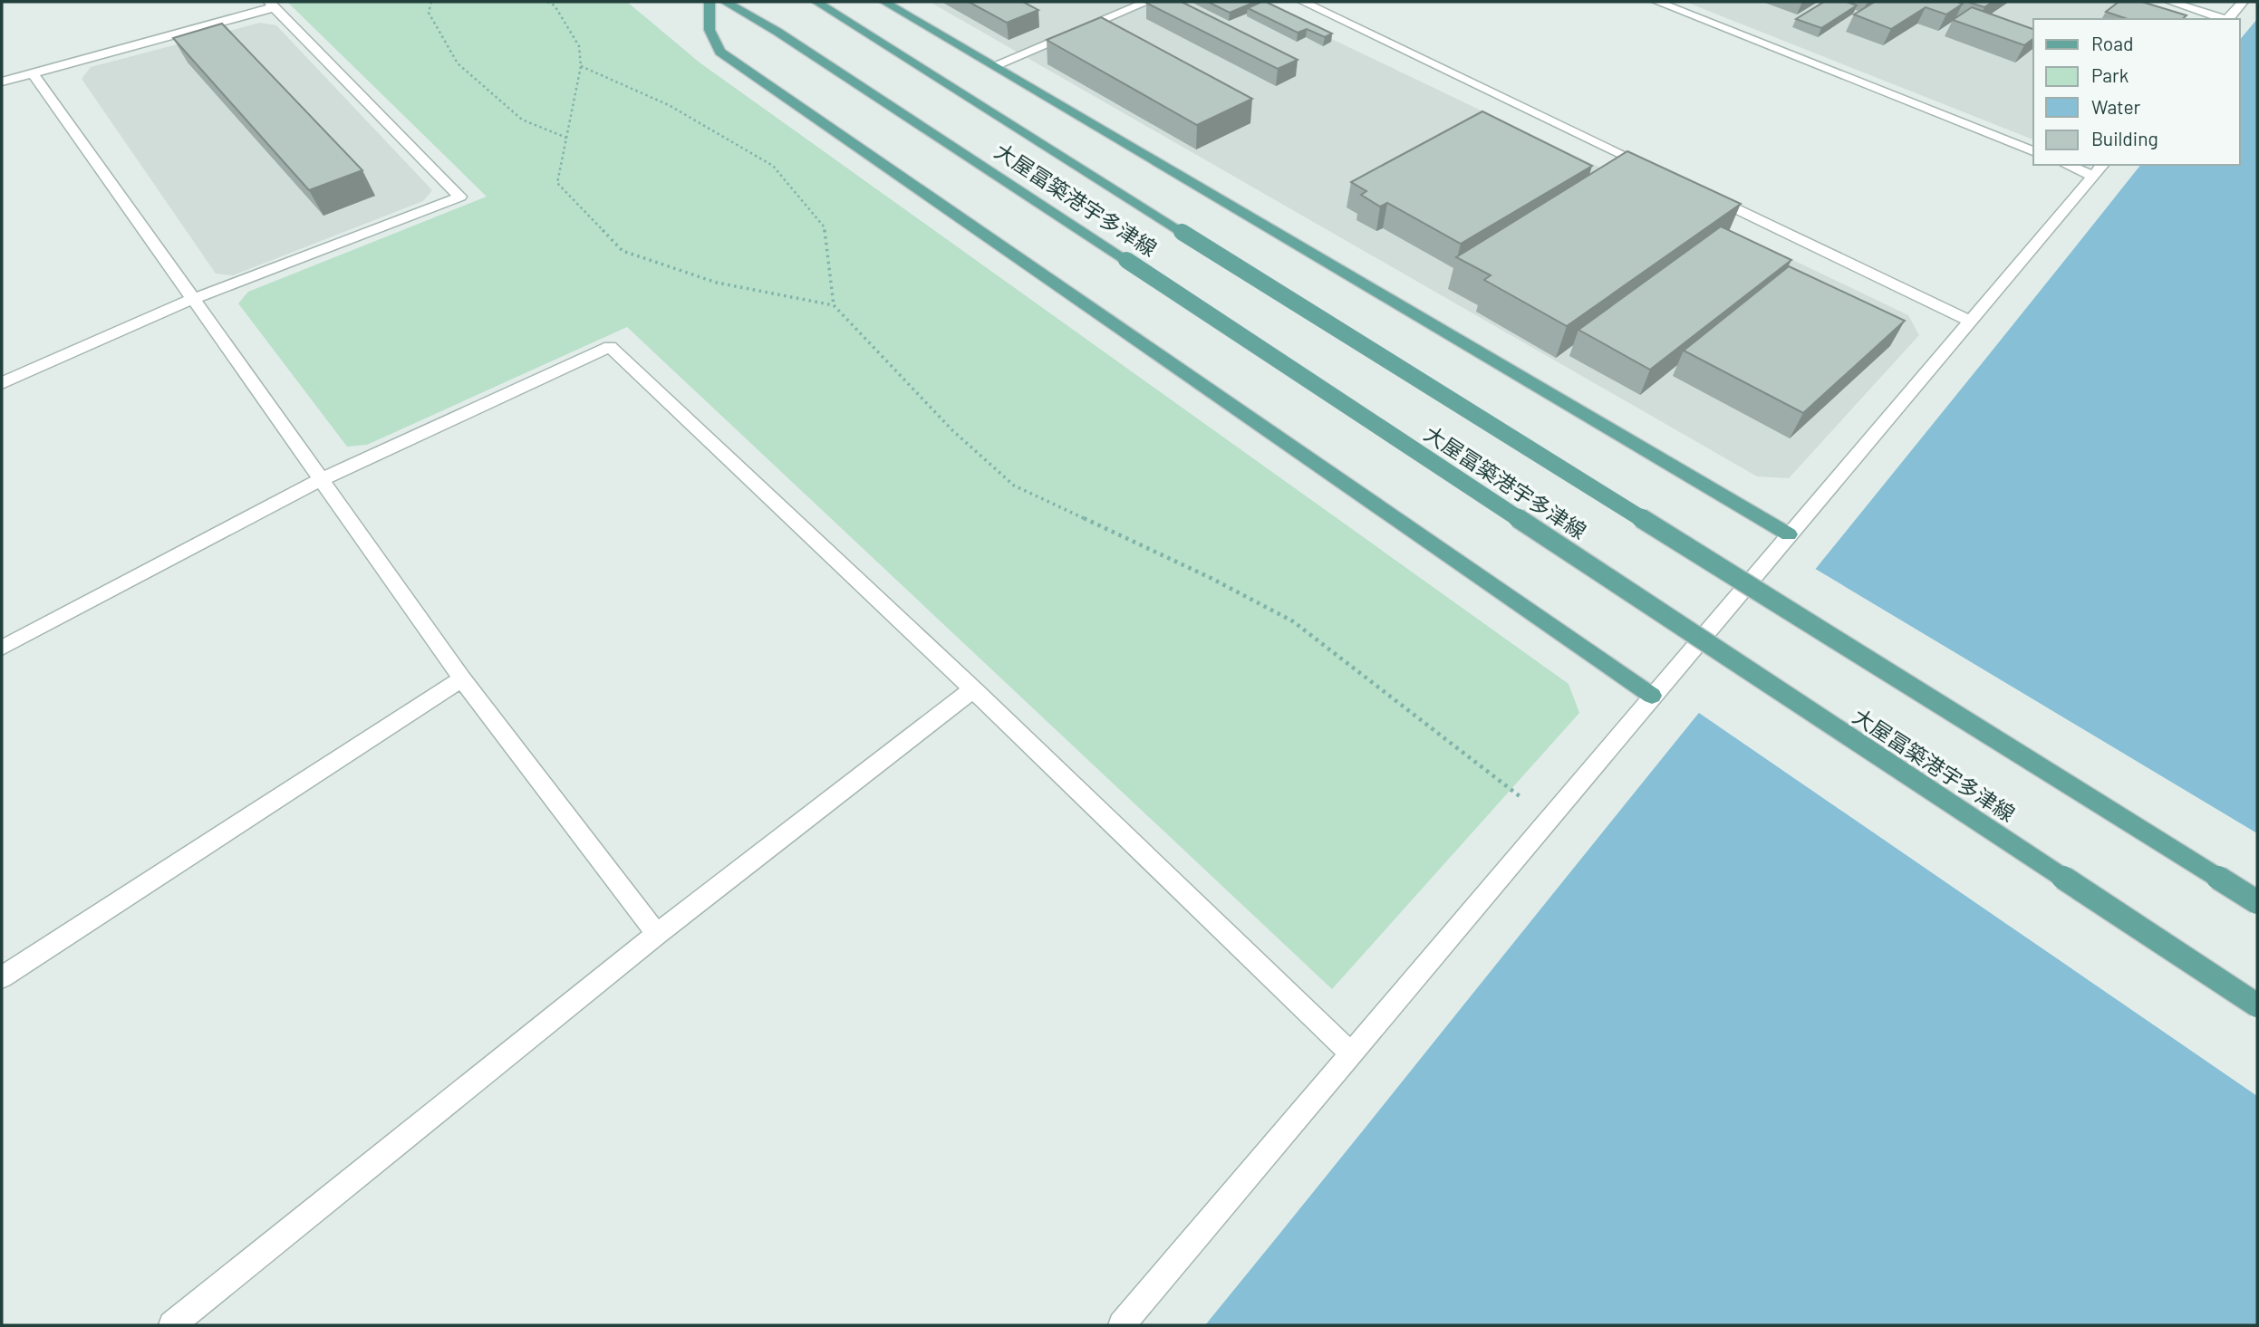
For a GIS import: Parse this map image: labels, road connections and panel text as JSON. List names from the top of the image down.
{
  "streets": {
    "main road": ["大屋冨築港宇多津線"]
  },
  "legend": [
    "Road",
    "Park",
    "Water",
    "Building"
  ]
}
